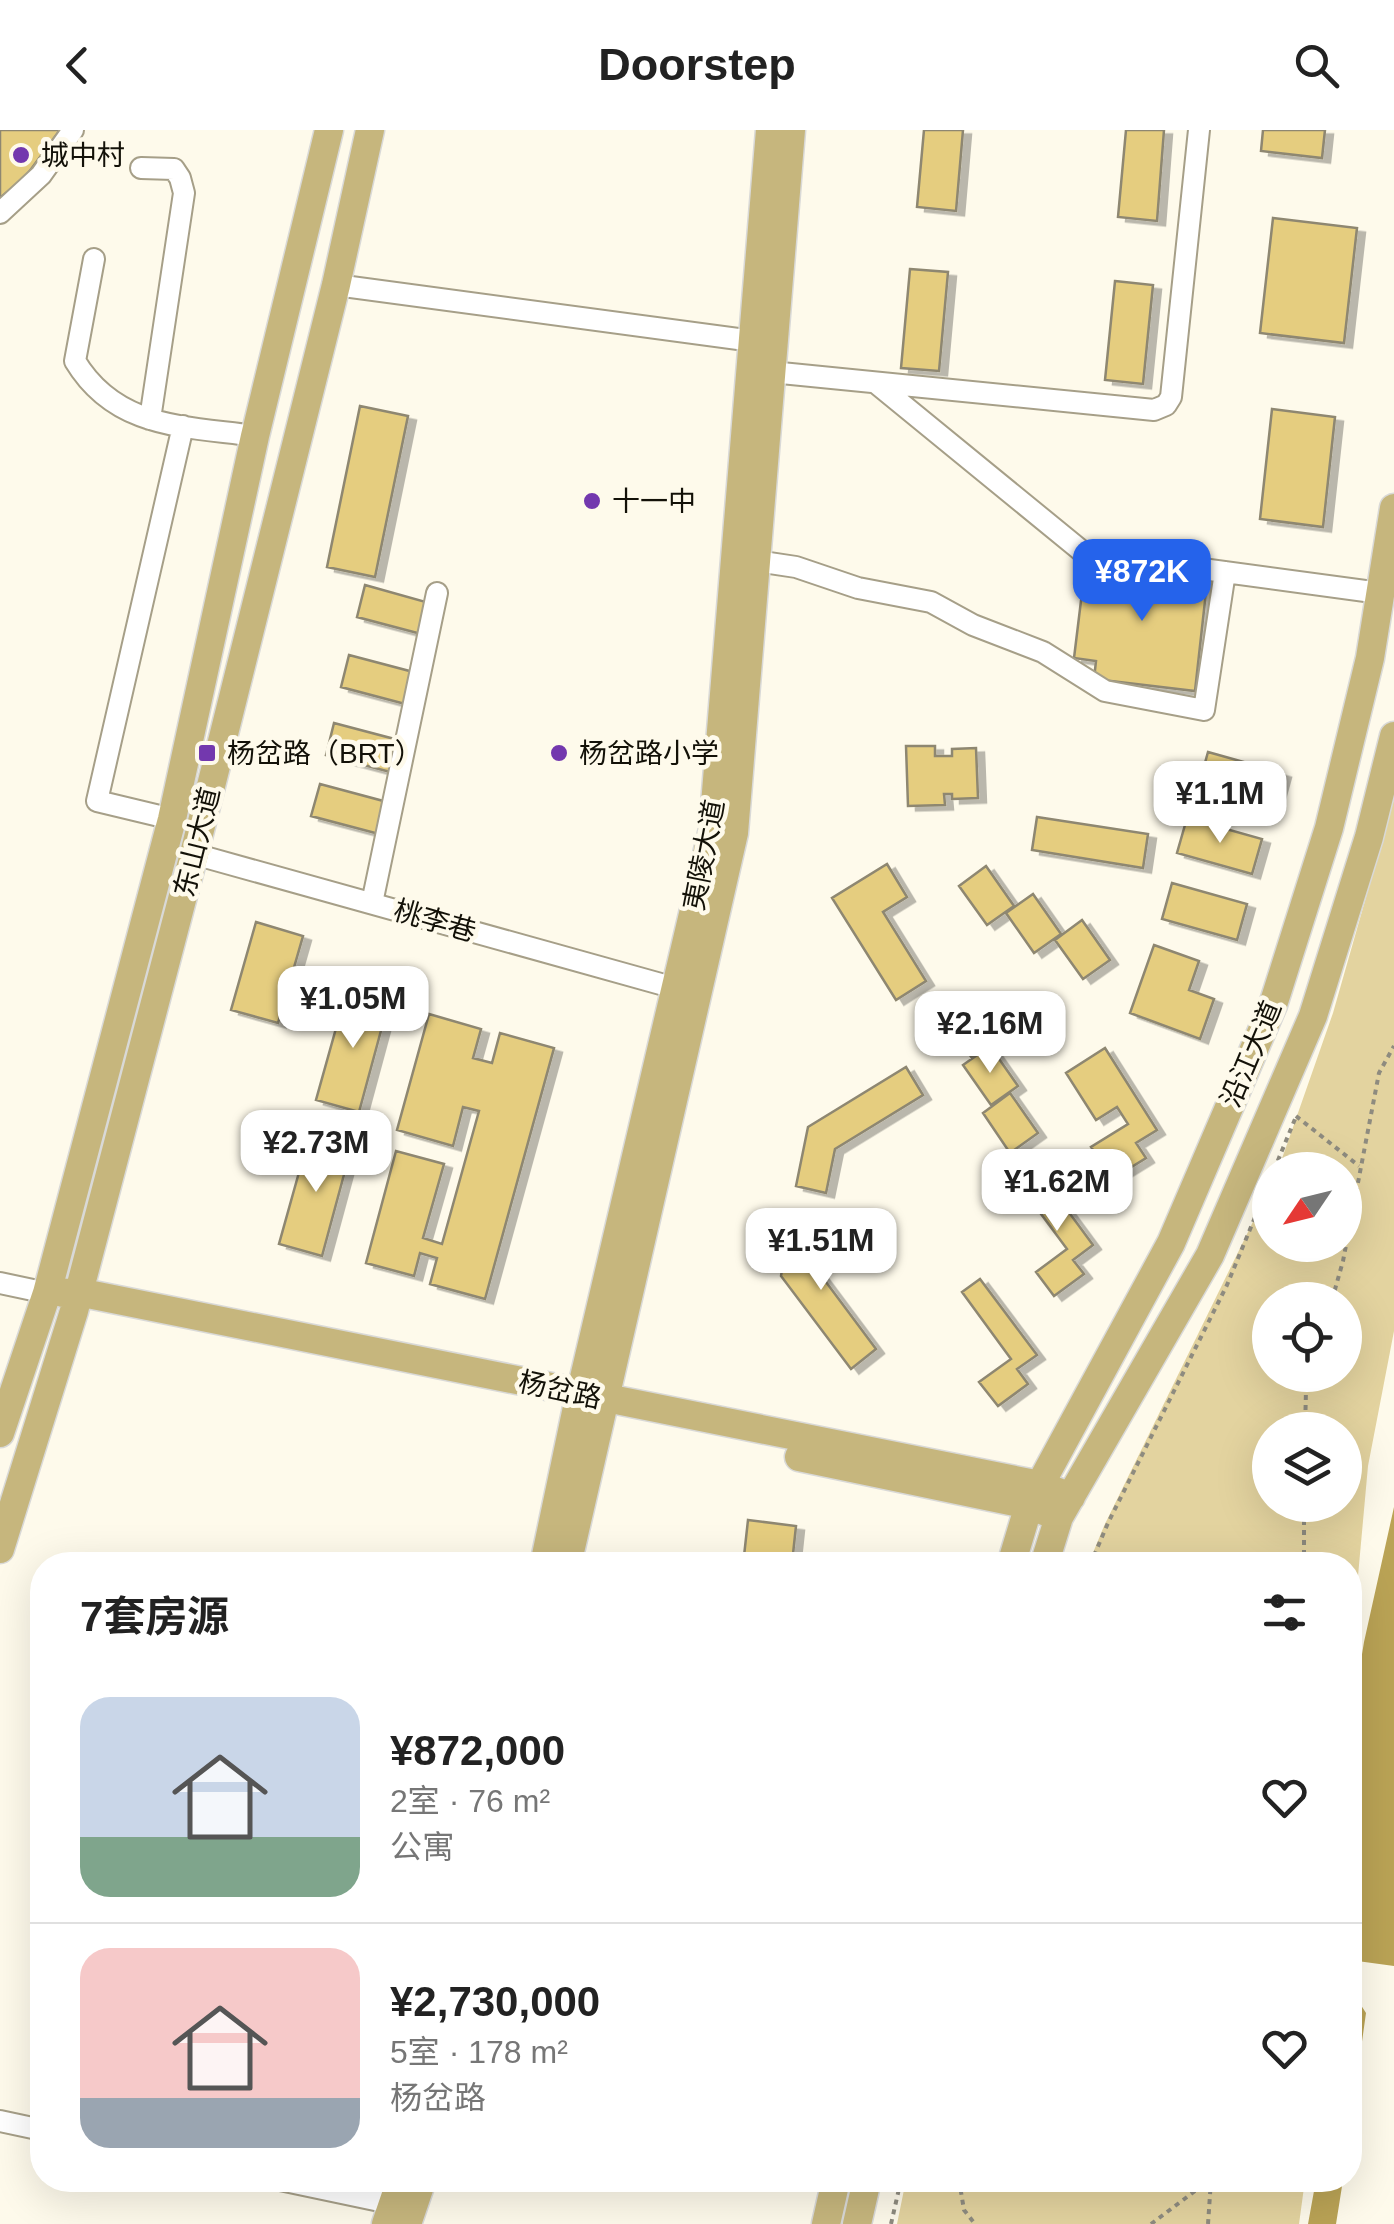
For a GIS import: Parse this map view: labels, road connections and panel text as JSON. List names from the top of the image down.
{
  "streets": {
    "main road": [
      "东山大道",
      "夷陵大道",
      "沿江大道",
      "杨岔路"
    ],
    "street": ["桃李巷"]
  },
  "crossings": [
    ["东山大道", "桃李巷"],
    ["东山大道", "杨岔路"],
    ["夷陵大道", "桃李巷"],
    ["夷陵大道", "杨岔路"],
    ["沿江大道", "杨岔路"]
  ],
  "places": {
    "other": ["城中村", "十一中", "杨岔路小学"],
    "transit": ["杨岔路（BRT）"]
  },
  "north": "bottom left",
  "page": {
    "header": "Doorstep",
    "price": [
      "¥872K",
      "¥1.1M",
      "¥1.05M",
      "¥2.16M",
      "¥2.73M",
      "¥1.62M",
      "¥1.51M"
    ],
    "heading": "7套房源",
    "list": [
      {
        "name": "¥872,000",
        "note": "2室 · 76 m² · 公寓"
      },
      {
        "name": "¥2,730,000",
        "note": "5室 · 178 m² · 杨岔路"
      }
    ]
  }
}
